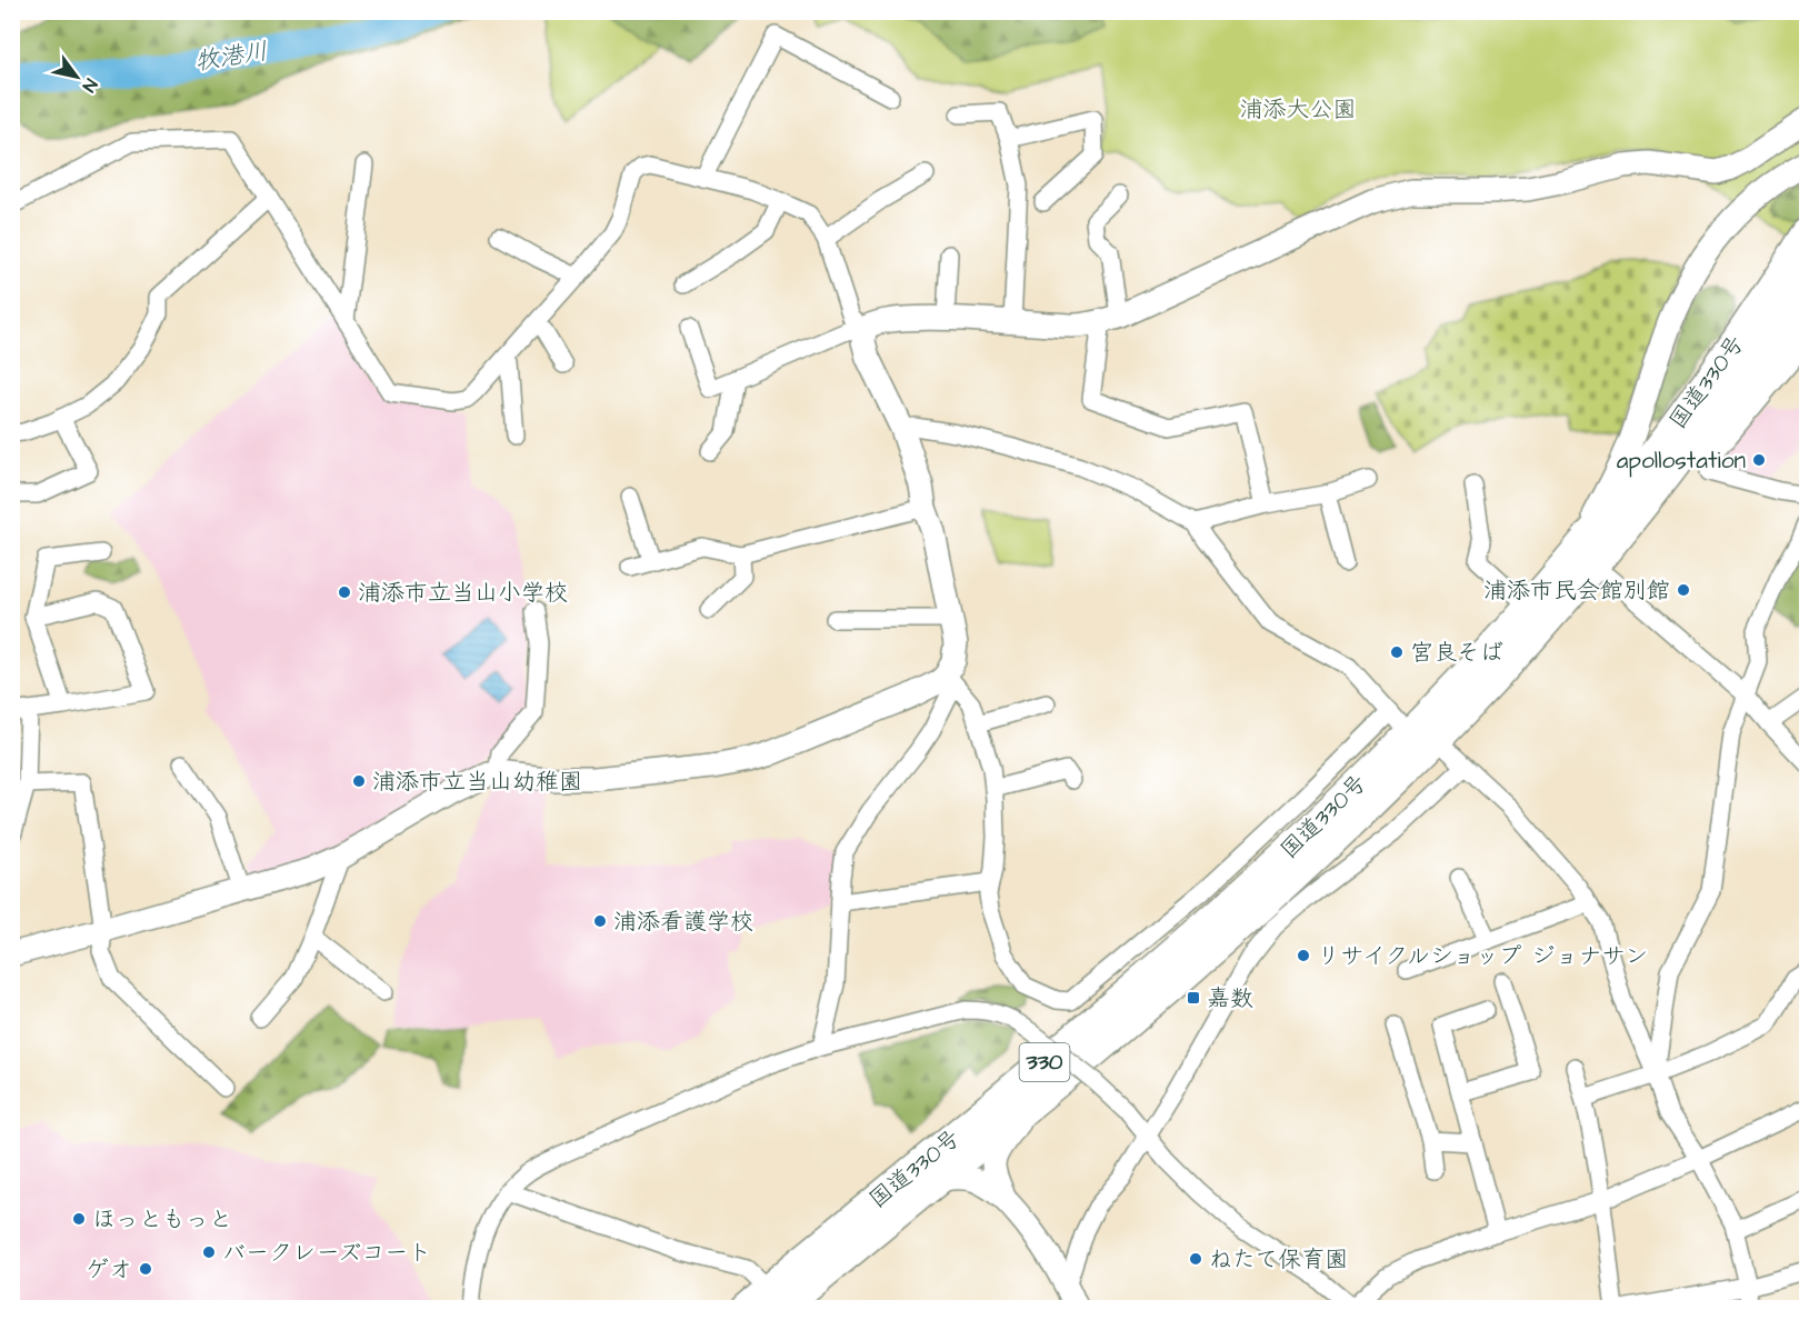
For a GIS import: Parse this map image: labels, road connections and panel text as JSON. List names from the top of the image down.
{
  "streets": {
    "highway": ["国道330号", "330"]
  },
  "crossings": [
    ["国道330号", "330"]
  ],
  "water": ["牧港川"],
  "parks": ["浦添大公園"],
  "places": {
    "other": [
      "apollostation",
      "浦添市民会館別館",
      "浦添市立当山小学校",
      "宮良そば",
      "浦添市立当山幼稚園",
      "浦添看護学校",
      "リサイクルショップ ジョナサン",
      "ほっともっと",
      "バークレーズコート",
      "ねたて保育園",
      "ゲオ"
    ],
    "transit": ["嘉数"]
  },
  "north": "bottom right"
}
